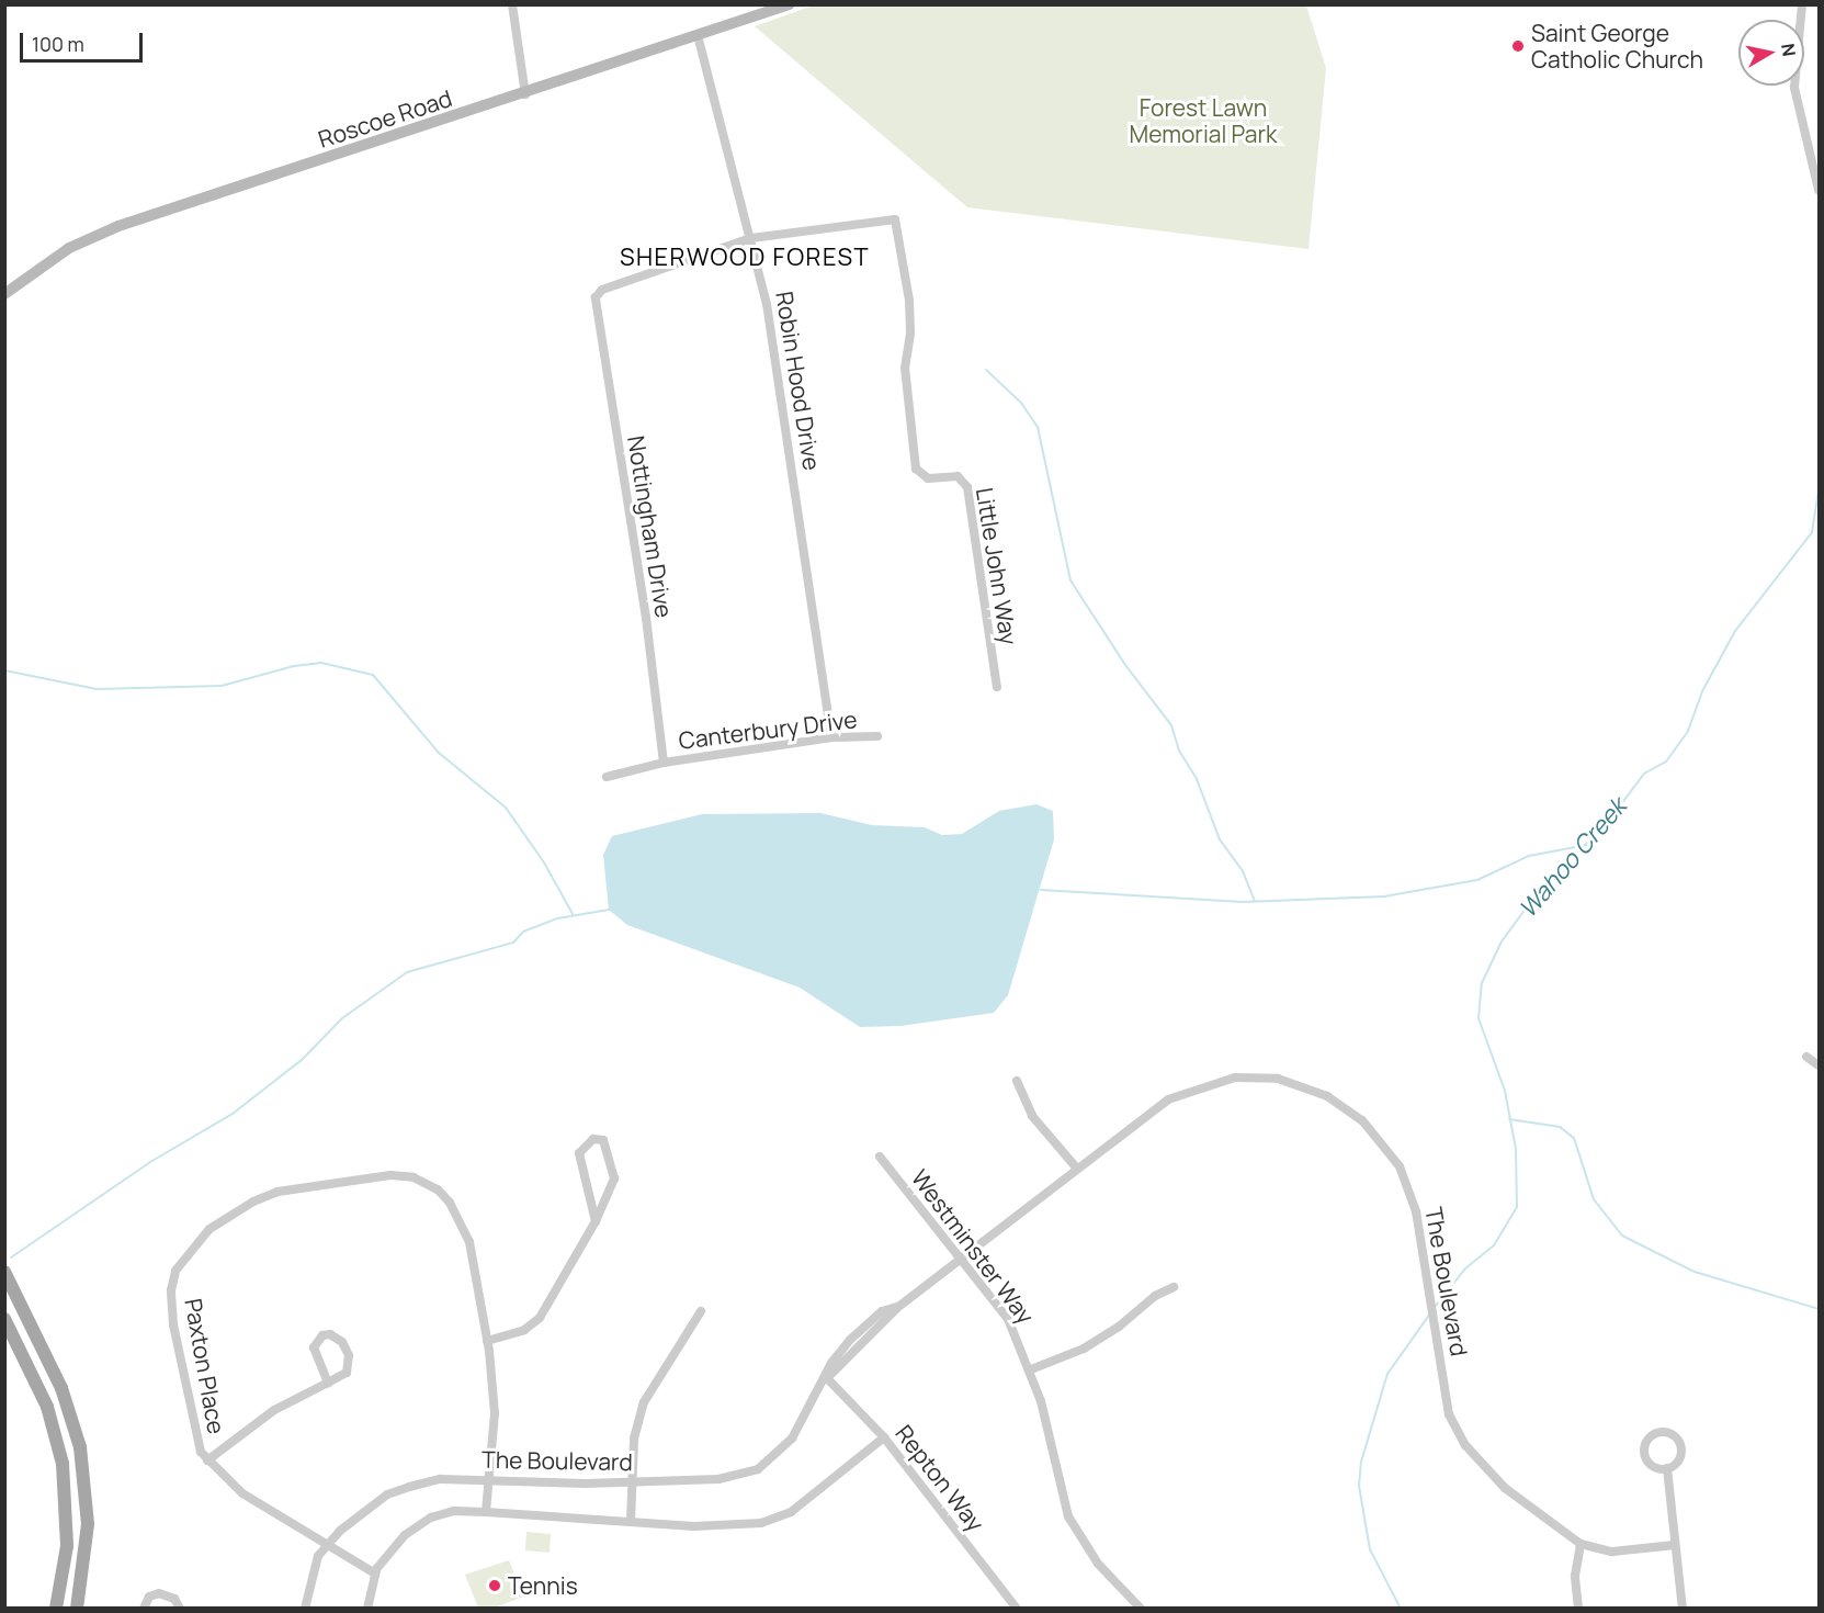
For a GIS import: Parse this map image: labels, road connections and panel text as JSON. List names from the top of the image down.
{
  "streets": {
    "main road": ["Roscoe Road"],
    "street": [
      "Robin Hood Drive",
      "Nottingham Drive",
      "Little John Way",
      "Canterbury Drive",
      "Westminster Way",
      "The Boulevard",
      "Paxton Place",
      "Repton Way"
    ]
  },
  "crossings": [
    ["Roscoe Road", "Robin Hood Drive"],
    ["Robin Hood Drive", "Nottingham Drive"],
    ["Robin Hood Drive", "Little John Way"],
    ["Robin Hood Drive", "Canterbury Drive"],
    ["Nottingham Drive", "Little John Way"],
    ["Nottingham Drive", "Canterbury Drive"],
    ["Westminster Way", "The Boulevard"],
    ["The Boulevard", "Paxton Place"],
    ["The Boulevard", "Repton Way"]
  ],
  "districts": ["SHERWOOD FOREST"],
  "water": ["Wahoo Creek"],
  "parks": ["Forest Lawn Memorial Park"],
  "places": ["Saint George Catholic Church", "Tennis"],
  "scale_bar": "100 m",
  "north": "right"
}
